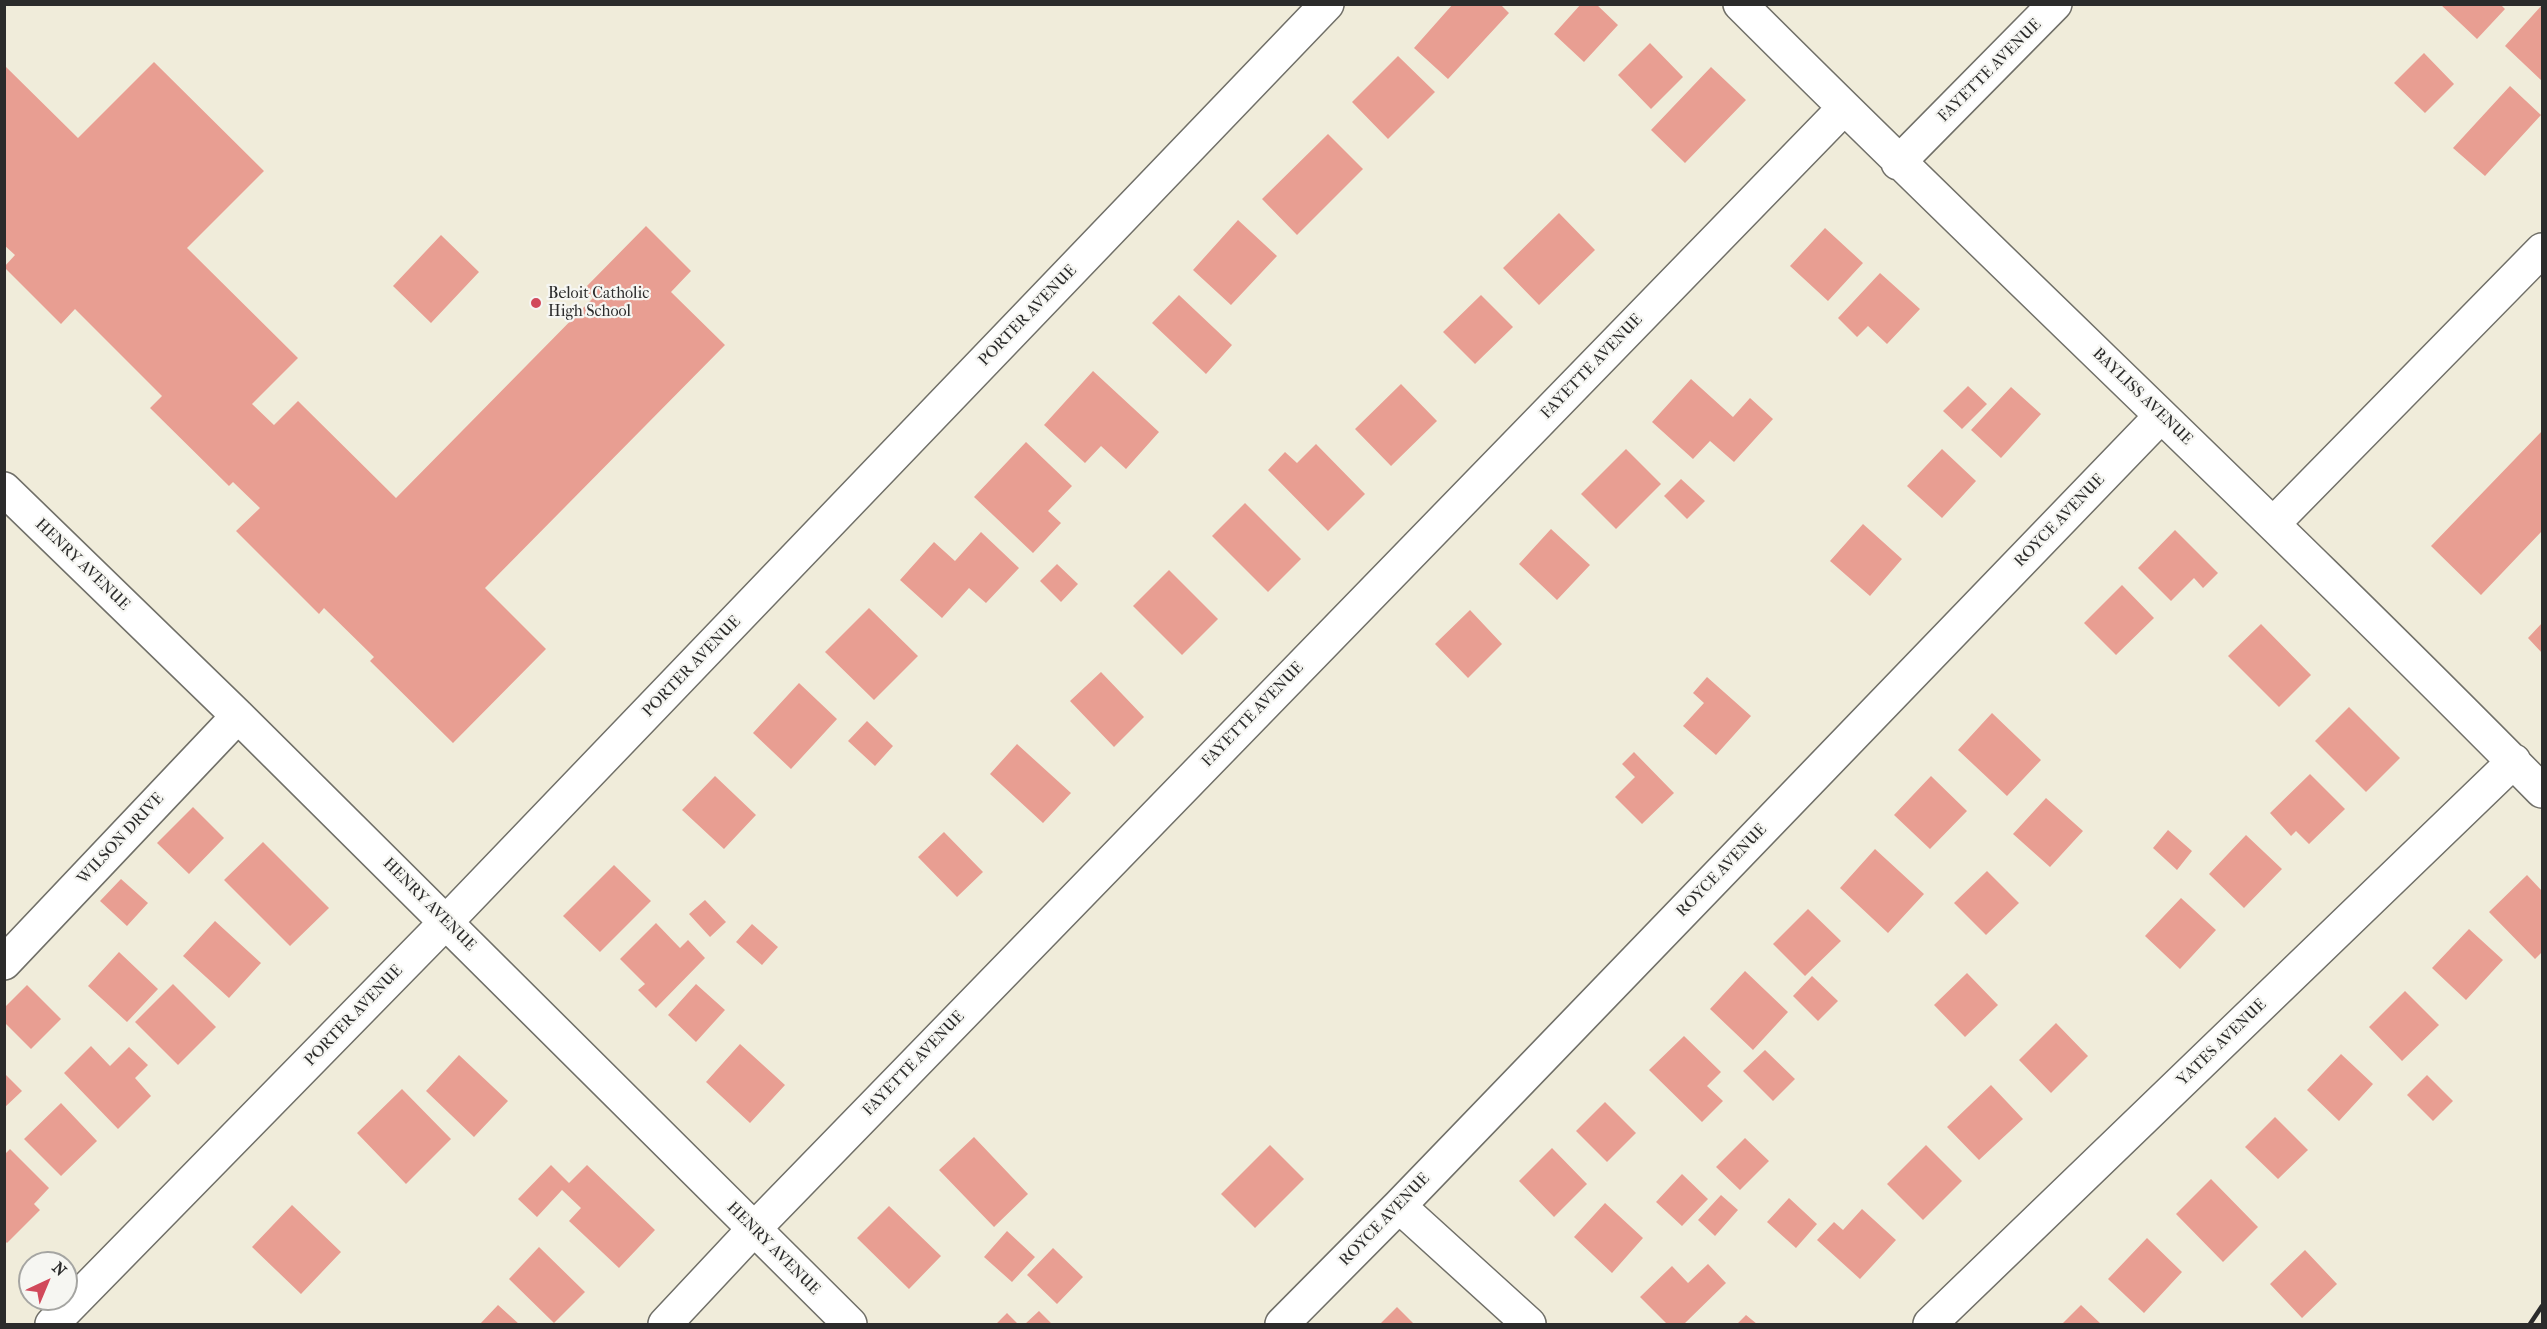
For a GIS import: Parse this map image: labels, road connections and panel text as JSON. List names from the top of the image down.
{
  "streets": {
    "street": [
      "FAYETTE AVENUE",
      "PORTER AVENUE",
      "BAYLISS AVENUE",
      "ROYCE AVENUE",
      "HENRY AVENUE",
      "WILSON DRIVE",
      "YATES AVENUE"
    ]
  },
  "crossings": [
    ["FAYETTE AVENUE", "BAYLISS AVENUE"],
    ["FAYETTE AVENUE", "HENRY AVENUE"],
    ["PORTER AVENUE", "HENRY AVENUE"],
    ["BAYLISS AVENUE", "ROYCE AVENUE"],
    ["BAYLISS AVENUE", "YATES AVENUE"],
    ["HENRY AVENUE", "WILSON DRIVE"]
  ],
  "places": ["Beloit Catholic High School"],
  "north": "top right"
}
